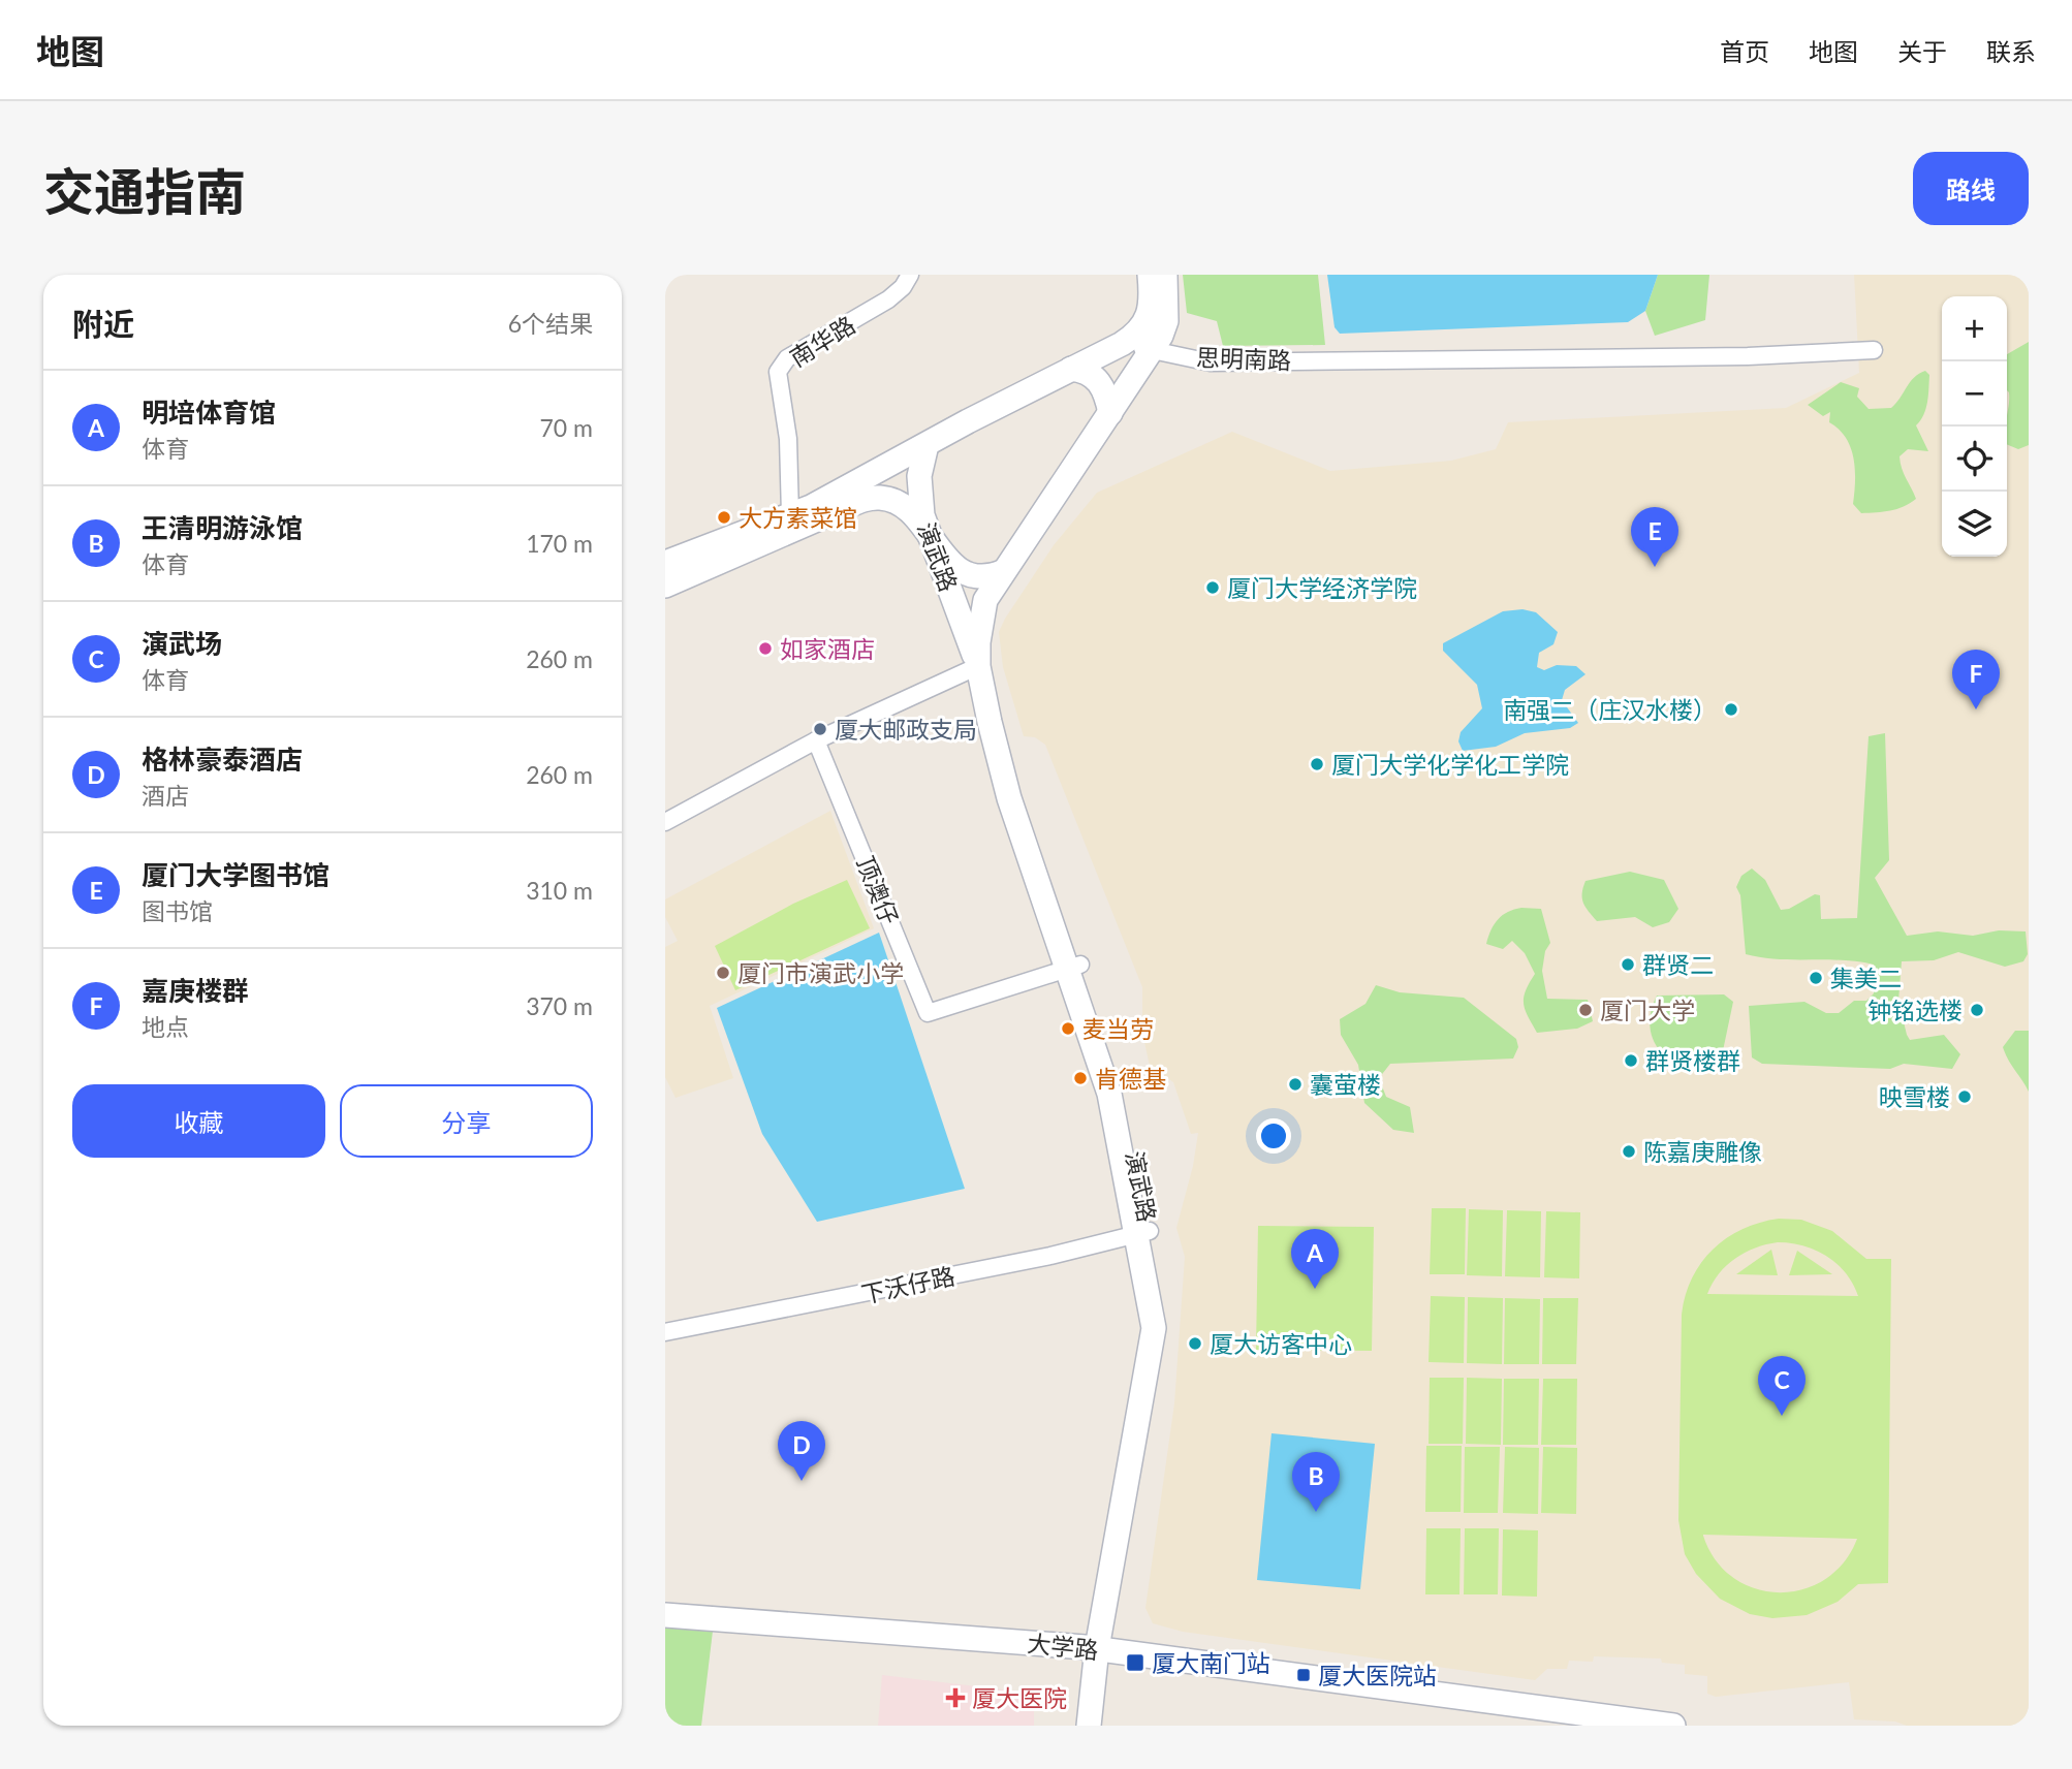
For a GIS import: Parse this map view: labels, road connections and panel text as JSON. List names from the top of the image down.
{
  "streets": {
    "main road": ["演武路", "大学路"],
    "street": [
      "南华路",
      "思明南路",
      "顶澳仔",
      "下沃仔路"
    ]
  },
  "crossings": [
    ["演武路", "顶澳仔"],
    ["演武路", "下沃仔路"],
    ["演武路", "大学路"]
  ],
  "places": {
    "other": [
      "大方素菜馆",
      "厦门大学经济学院",
      "如家酒店",
      "南强二（庄汉水楼）",
      "厦大邮政支局",
      "厦门大学化学化工学院",
      "群贤二",
      "厦门市演武小学",
      "集美二",
      "厦门大学",
      "钟铭选楼",
      "麦当劳",
      "群贤楼群",
      "肯德基",
      "囊萤楼",
      "映雪楼",
      "陈嘉庚雕像",
      "厦大访客中心"
    ],
    "transit": ["厦大南门站", "厦大医院站"],
    "health": ["厦大医院"]
  },
  "page": {
    "header": "地图",
    "nav": [
      "首页",
      "地图",
      "关于",
      "联系"
    ],
    "title": "交通指南",
    "buttons": [
      "路线",
      ["收藏", "分享"]
    ],
    "heading": ["附近", "6个结果"],
    "map_buttons": ["+", "−"],
    "list": [
      {
        "mark": "A",
        "name": "明培体育馆",
        "note": "体育",
        "value": "70 m"
      },
      {
        "mark": "B",
        "name": "王清明游泳馆",
        "note": "体育",
        "value": "170 m"
      },
      {
        "mark": "C",
        "name": "演武场",
        "note": "体育",
        "value": "260 m"
      },
      {
        "mark": "D",
        "name": "格林豪泰酒店",
        "note": "酒店",
        "value": "260 m"
      },
      {
        "mark": "E",
        "name": "厦门大学图书馆",
        "note": "图书馆",
        "value": "310 m"
      },
      {
        "mark": "F",
        "name": "嘉庚楼群",
        "note": "地点",
        "value": "370 m"
      }
    ],
    "pins": [
      "E",
      "F",
      "A",
      "C",
      "D",
      "B"
    ]
  }
}
